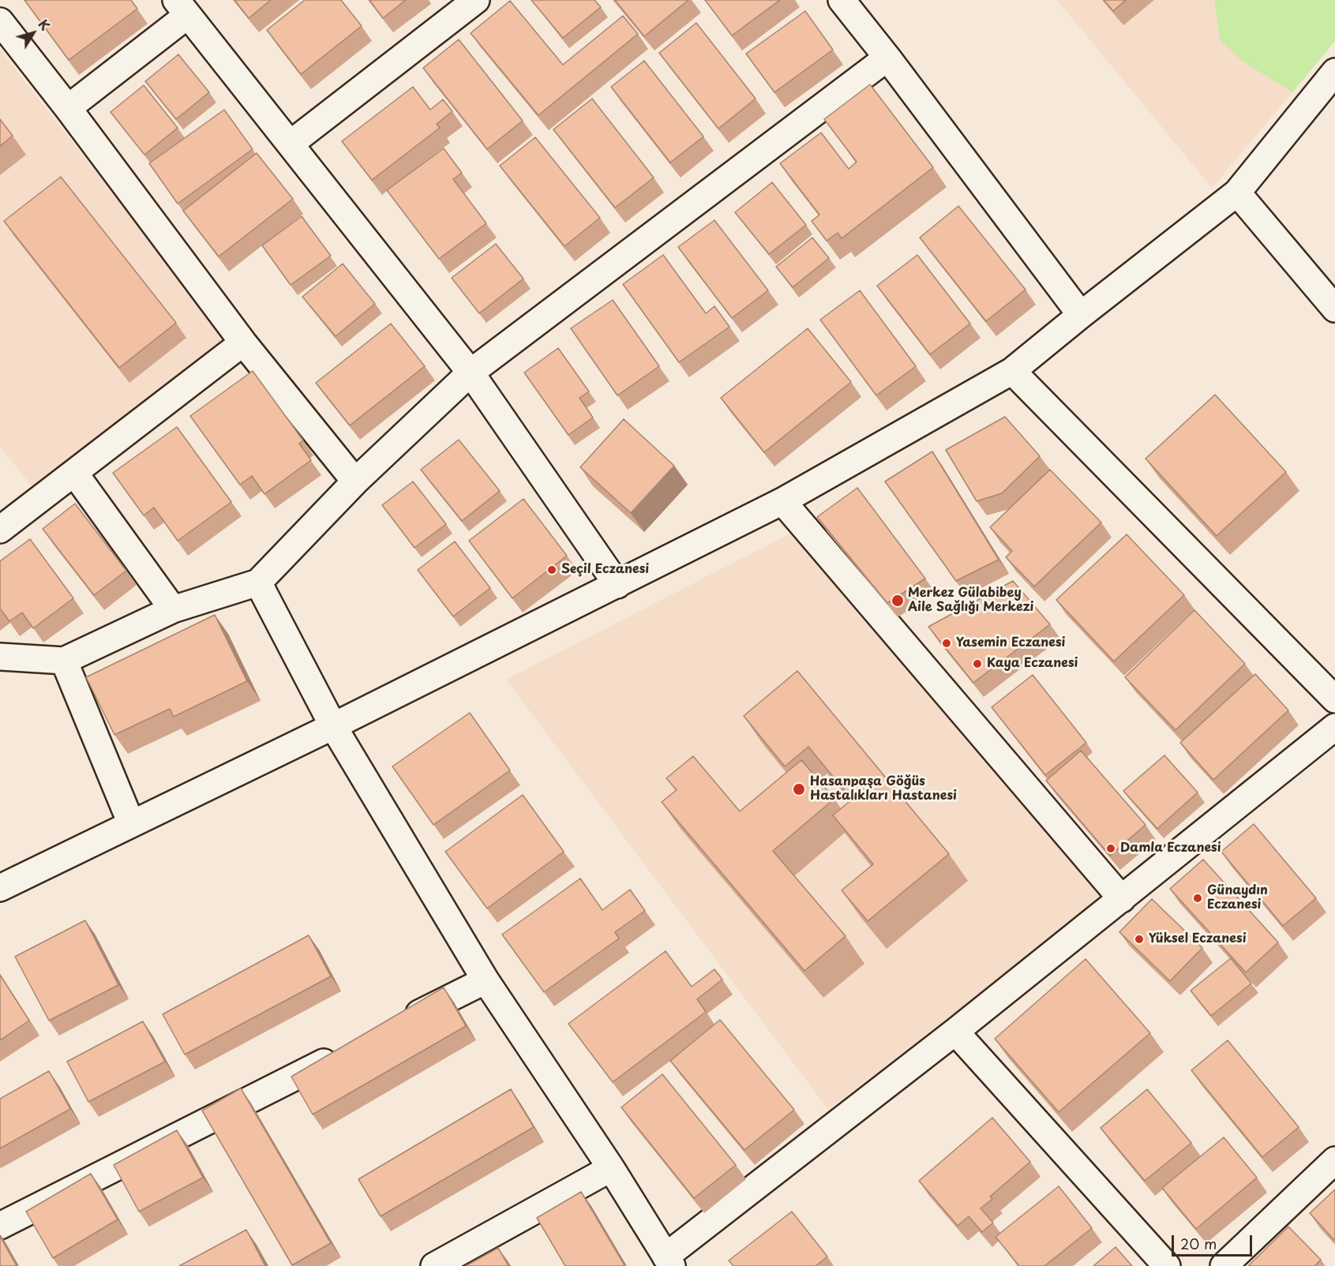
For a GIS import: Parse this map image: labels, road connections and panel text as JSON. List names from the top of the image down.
{
  "places": [
    "Seçil Eczanesi",
    "Merkez Gülabibey Aile Sağlığı Merkezi",
    "Yasemin Eczanesi",
    "Kaya Eczanesi",
    "Hasanpaşa Göğüs Hastalıkları Hastanesi",
    "Damla Eczanesi",
    "Günaydın Eczanesi",
    "Yüksel Eczanesi"
  ],
  "scale_bar": "20 m",
  "north": "top right"
}
